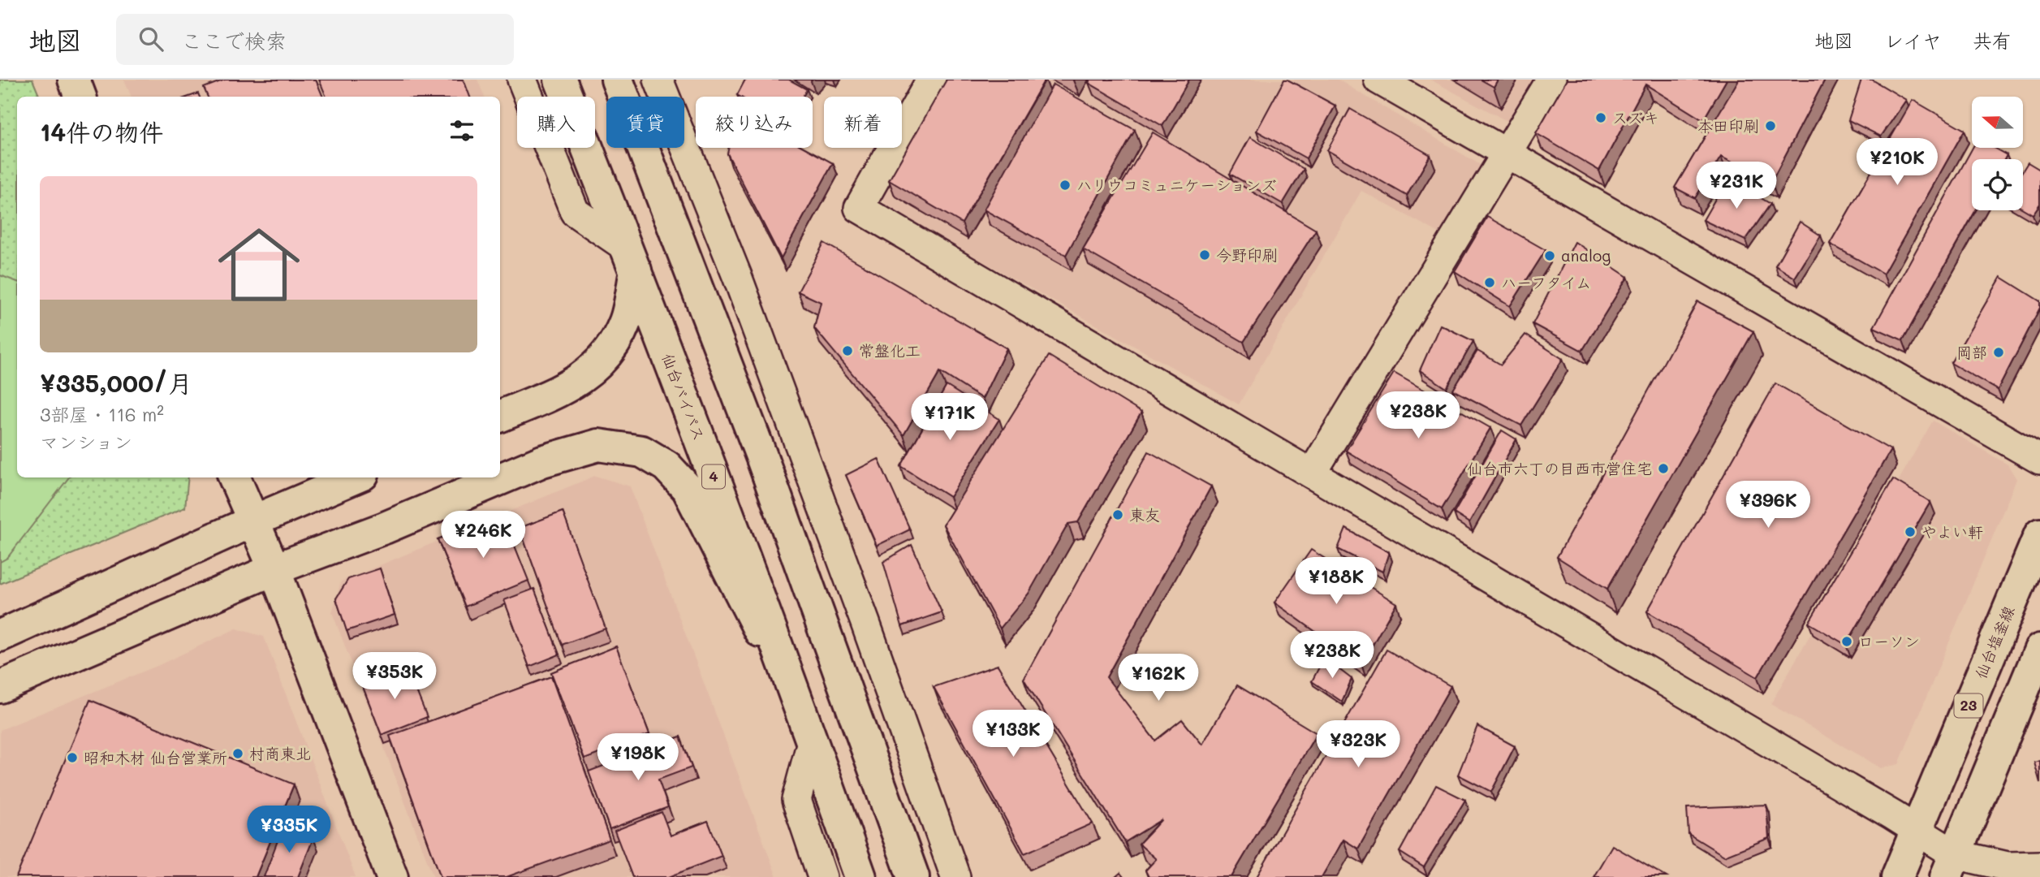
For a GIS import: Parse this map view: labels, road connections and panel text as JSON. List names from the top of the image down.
{
  "streets": {
    "main road": [
      "仙台バイパス",
      "4",
      "仙台塩釜線",
      "23"
    ]
  },
  "places": [
    "スズキ",
    "本田印刷",
    "ハリウコミュニケーションズ",
    "今野印刷",
    "analog",
    "ハーフタイム",
    "常盤化工",
    "岡部",
    "仙台市六丁の目西市営住宅",
    "東友",
    "やよい軒",
    "ローソン",
    "村商東北",
    "昭和木材 仙台営業所"
  ],
  "north": "left",
  "page": {
    "header": "地図",
    "search": "ここで検索",
    "nav": ["地図", "レイヤ", "共有"],
    "chip": [
      "購入",
      "賃貸",
      "絞り込み",
      "新着"
    ],
    "heading": "14件の物件",
    "price": [
      "¥210K",
      "¥231K",
      "¥238K",
      "¥171K",
      "¥396K",
      "¥246K",
      "¥188K",
      "¥238K",
      "¥353K",
      "¥162K",
      "¥133K",
      "¥323K",
      "¥198K",
      "¥335K"
    ],
    "list": [
      {
        "name": "¥335,000/月",
        "note": "3部屋 · 116 m² · マンション"
      }
    ]
  }
}
